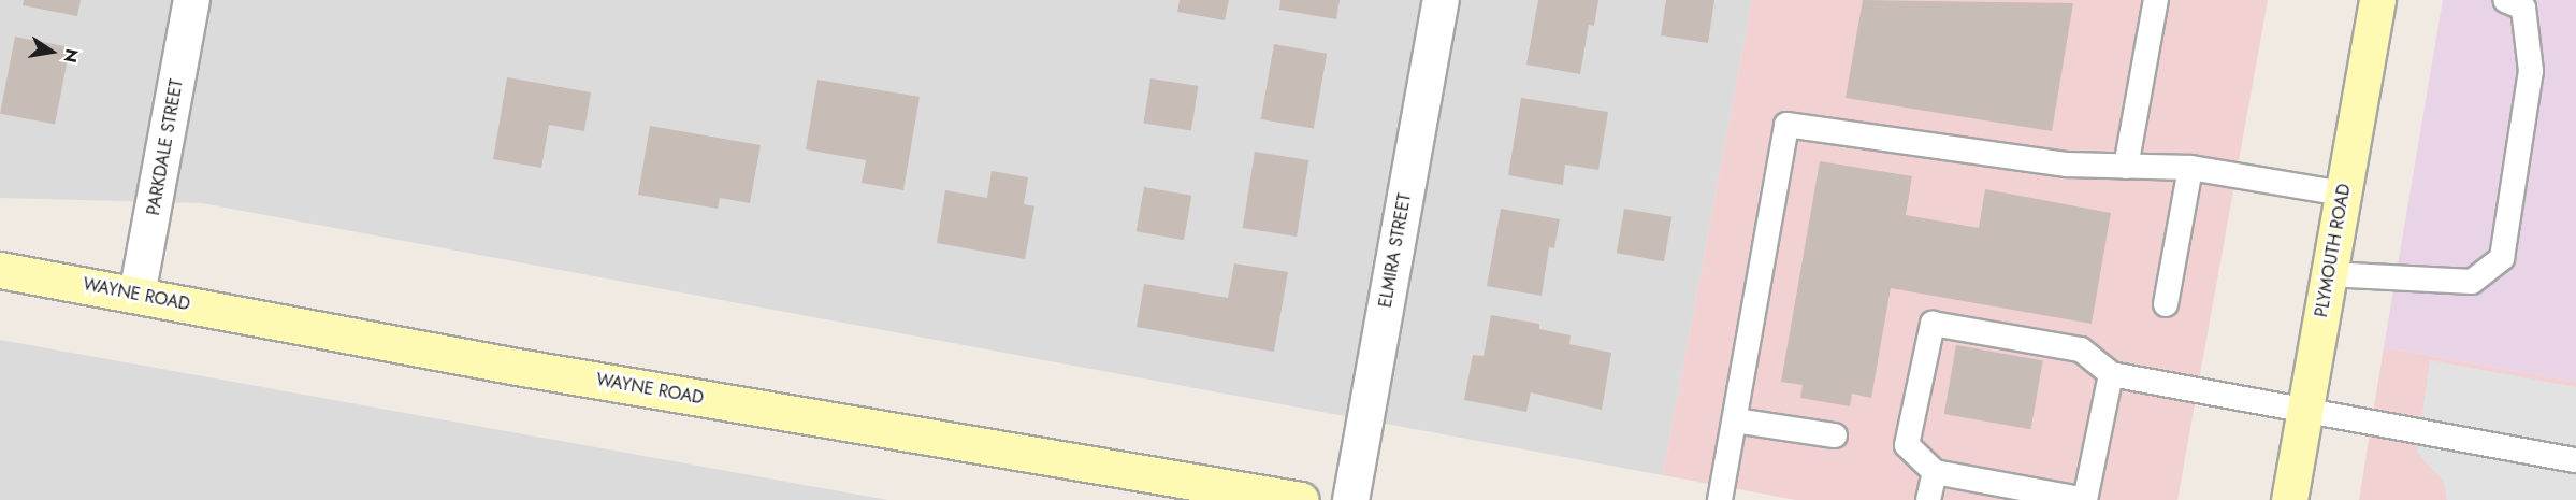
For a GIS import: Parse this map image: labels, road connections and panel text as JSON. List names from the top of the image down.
{
  "streets": {
    "main road": ["PLYMOUTH ROAD", "WAYNE ROAD"],
    "street": ["PARKDALE STREET", "ELMIRA STREET"]
  },
  "crossings": [
    ["PARKDALE STREET", "WAYNE ROAD"]
  ],
  "north": "right"
}
